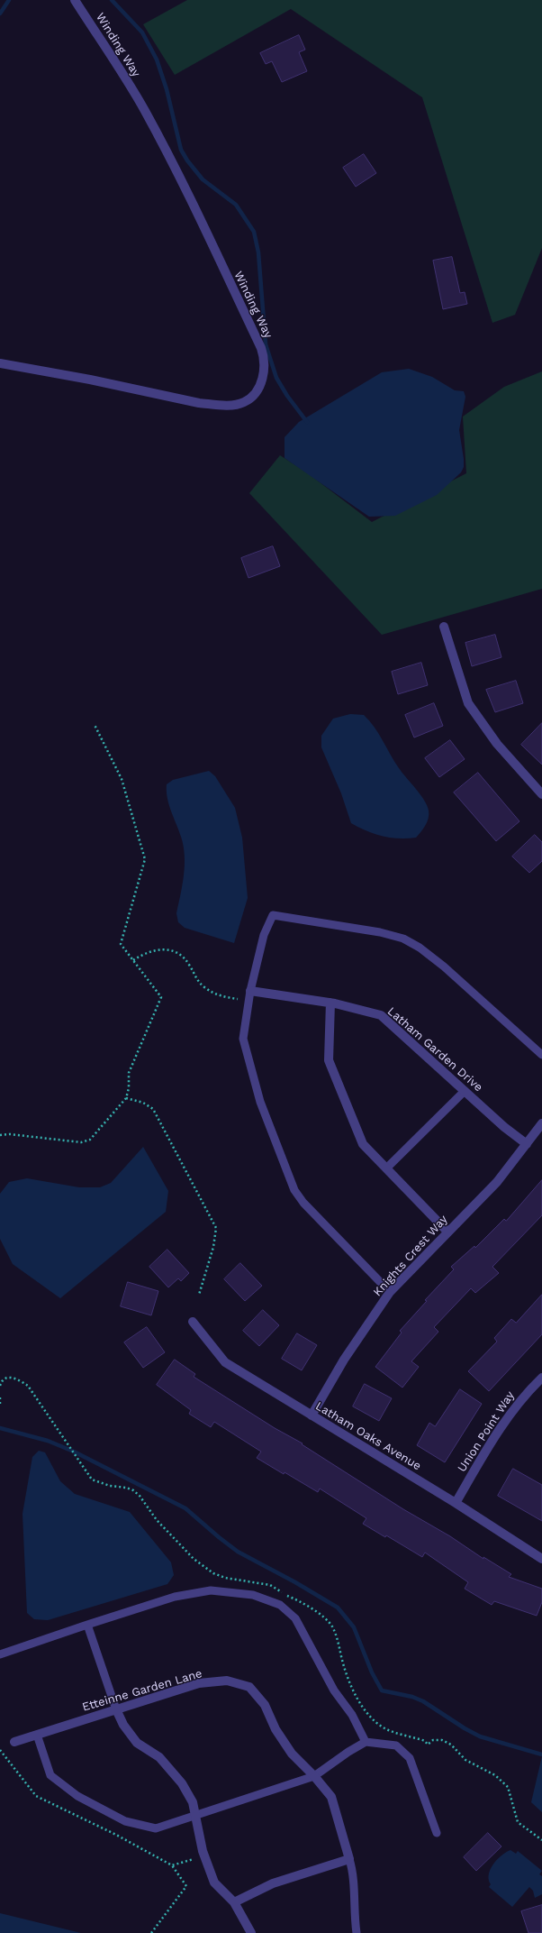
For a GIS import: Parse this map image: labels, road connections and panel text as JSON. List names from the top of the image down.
{
  "streets": {
    "street": [
      "Winding Way",
      "Latham Garden Drive",
      "Knights Crest Way",
      "Union Point Way",
      "Latham Oaks Avenue",
      "Etteinne Garden Lane"
    ]
  },
  "crossings": [
    ["Latham Garden Drive", "Knights Crest Way"],
    ["Knights Crest Way", "Latham Oaks Avenue"],
    ["Union Point Way", "Latham Oaks Avenue"]
  ]
}
